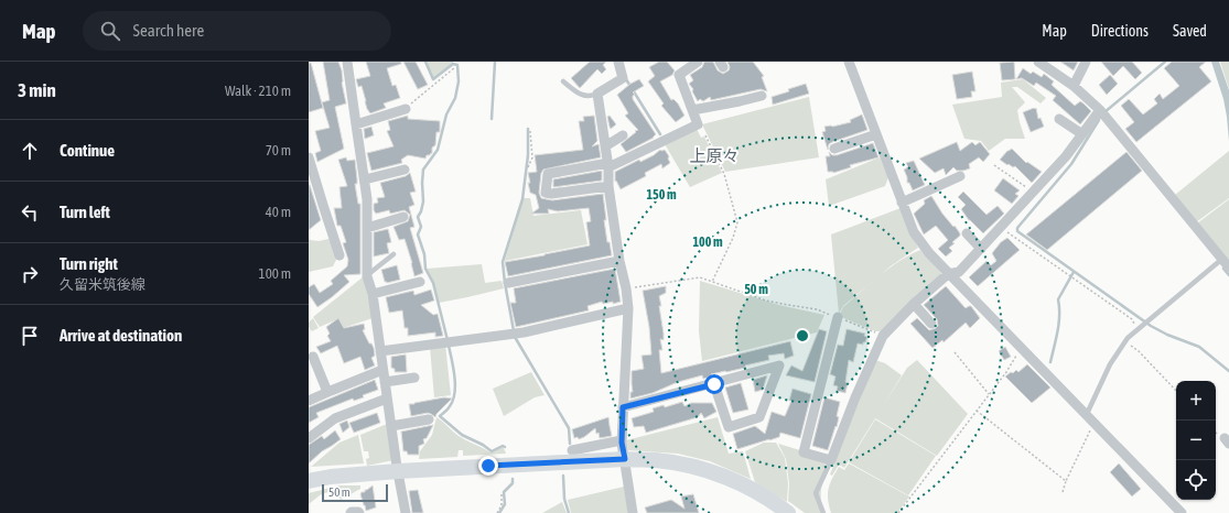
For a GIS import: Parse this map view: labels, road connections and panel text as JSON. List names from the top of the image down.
{
  "districts": ["上原々"],
  "scale_bar": "50 m",
  "page": {
    "header": "Map",
    "search": "Search here",
    "nav": ["Map", "Directions", "Saved"],
    "heading": ["3 min", "Walk · 210 m"],
    "list": [
      ["Continue", "70 m"],
      ["Turn left", "40 m"],
      ["Turn right", "久留米筑後線", "100 m"],
      "Arrive at destination"
    ],
    "map_buttons": ["+", "−"],
    "scale": "50 m"
  },
  "rings": ["150 m", "100 m", "50 m"]
}
